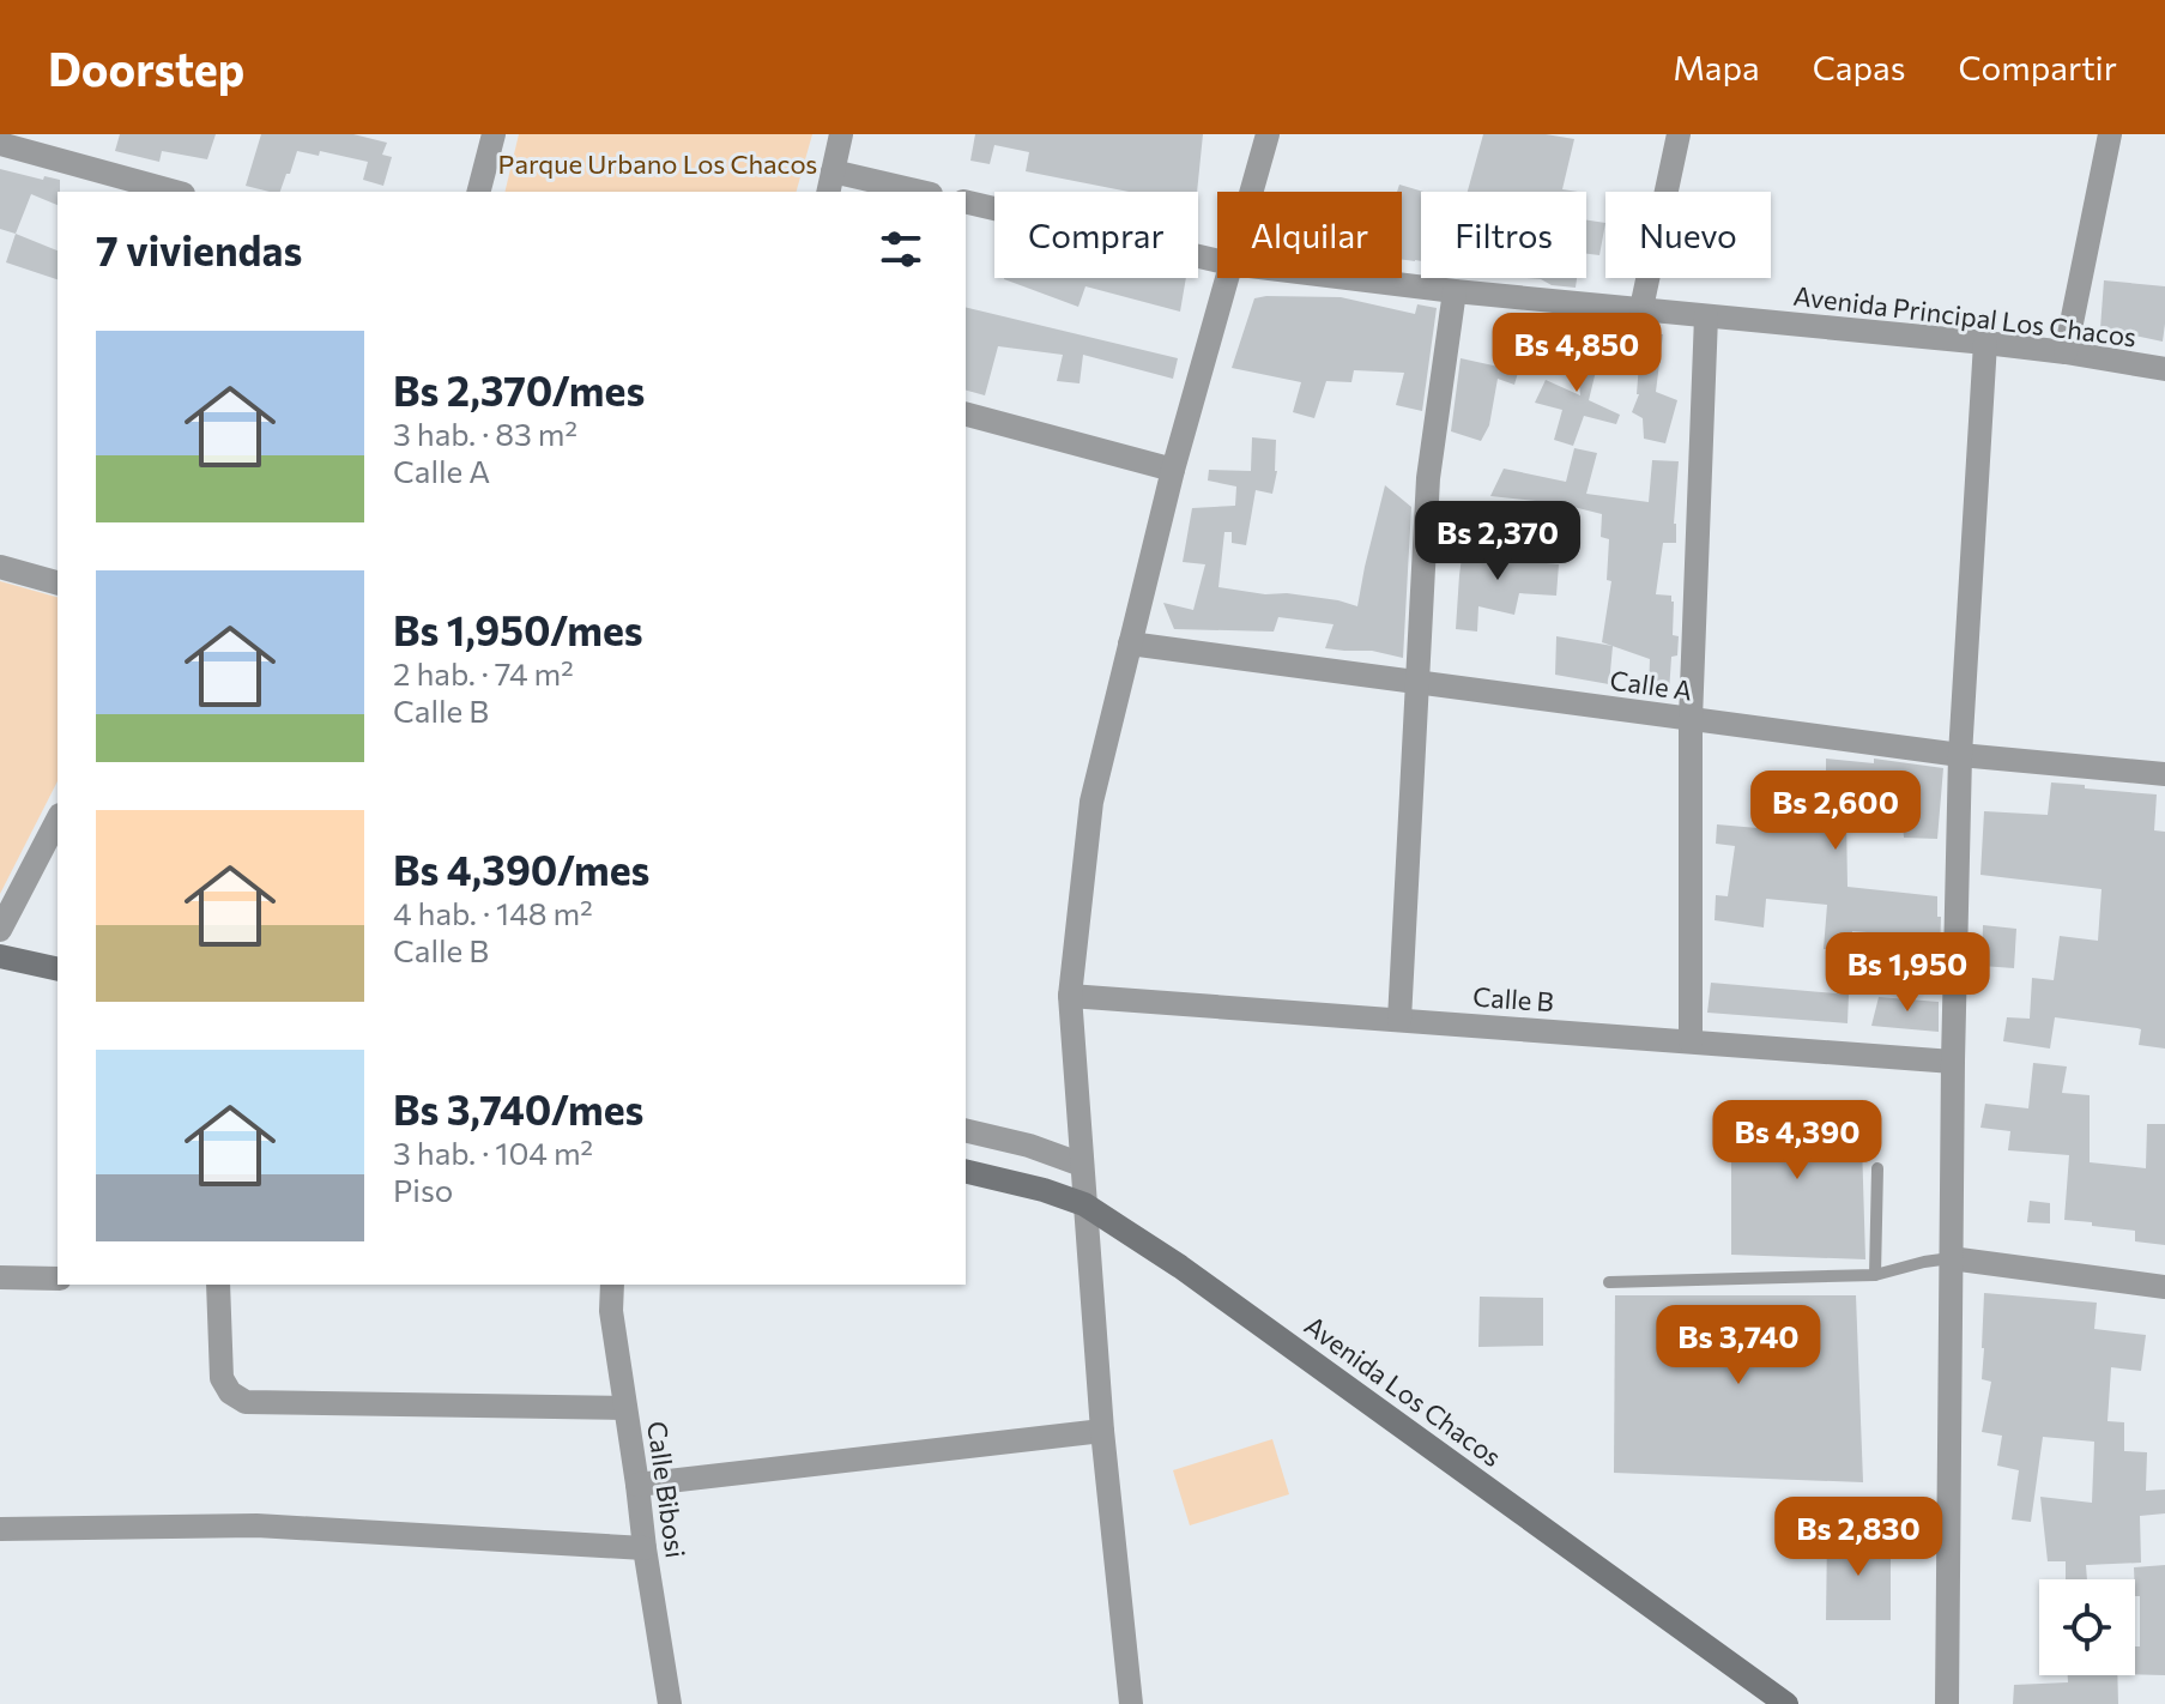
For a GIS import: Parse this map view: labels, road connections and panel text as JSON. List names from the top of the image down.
{
  "streets": {
    "street": [
      "Avenida Principal Los Chacos",
      "Calle A",
      "Calle B",
      "Avenida Los Chacos",
      "Calle Bibosi"
    ]
  },
  "parks": ["Parque Urbano Los Chacos"],
  "page": {
    "header": "Doorstep",
    "nav": ["Mapa", "Capas", "Compartir"],
    "chip": [
      "Comprar",
      "Alquilar",
      "Filtros",
      "Nuevo"
    ],
    "heading": "7 viviendas",
    "list": [
      {
        "name": "Bs 2,370/mes",
        "note": "3 hab. · 83 m² · Calle A"
      },
      {
        "name": "Bs 1,950/mes",
        "note": "2 hab. · 74 m² · Calle B"
      },
      {
        "name": "Bs 4,390/mes",
        "note": "4 hab. · 148 m² · Calle B"
      },
      {
        "name": "Bs 3,740/mes",
        "note": "3 hab. · 104 m² · Piso"
      }
    ],
    "price": [
      "Bs 4,850",
      "Bs 2,370",
      "Bs 2,600",
      "Bs 1,950",
      "Bs 4,390",
      "Bs 3,740",
      "Bs 2,830"
    ]
  }
}
